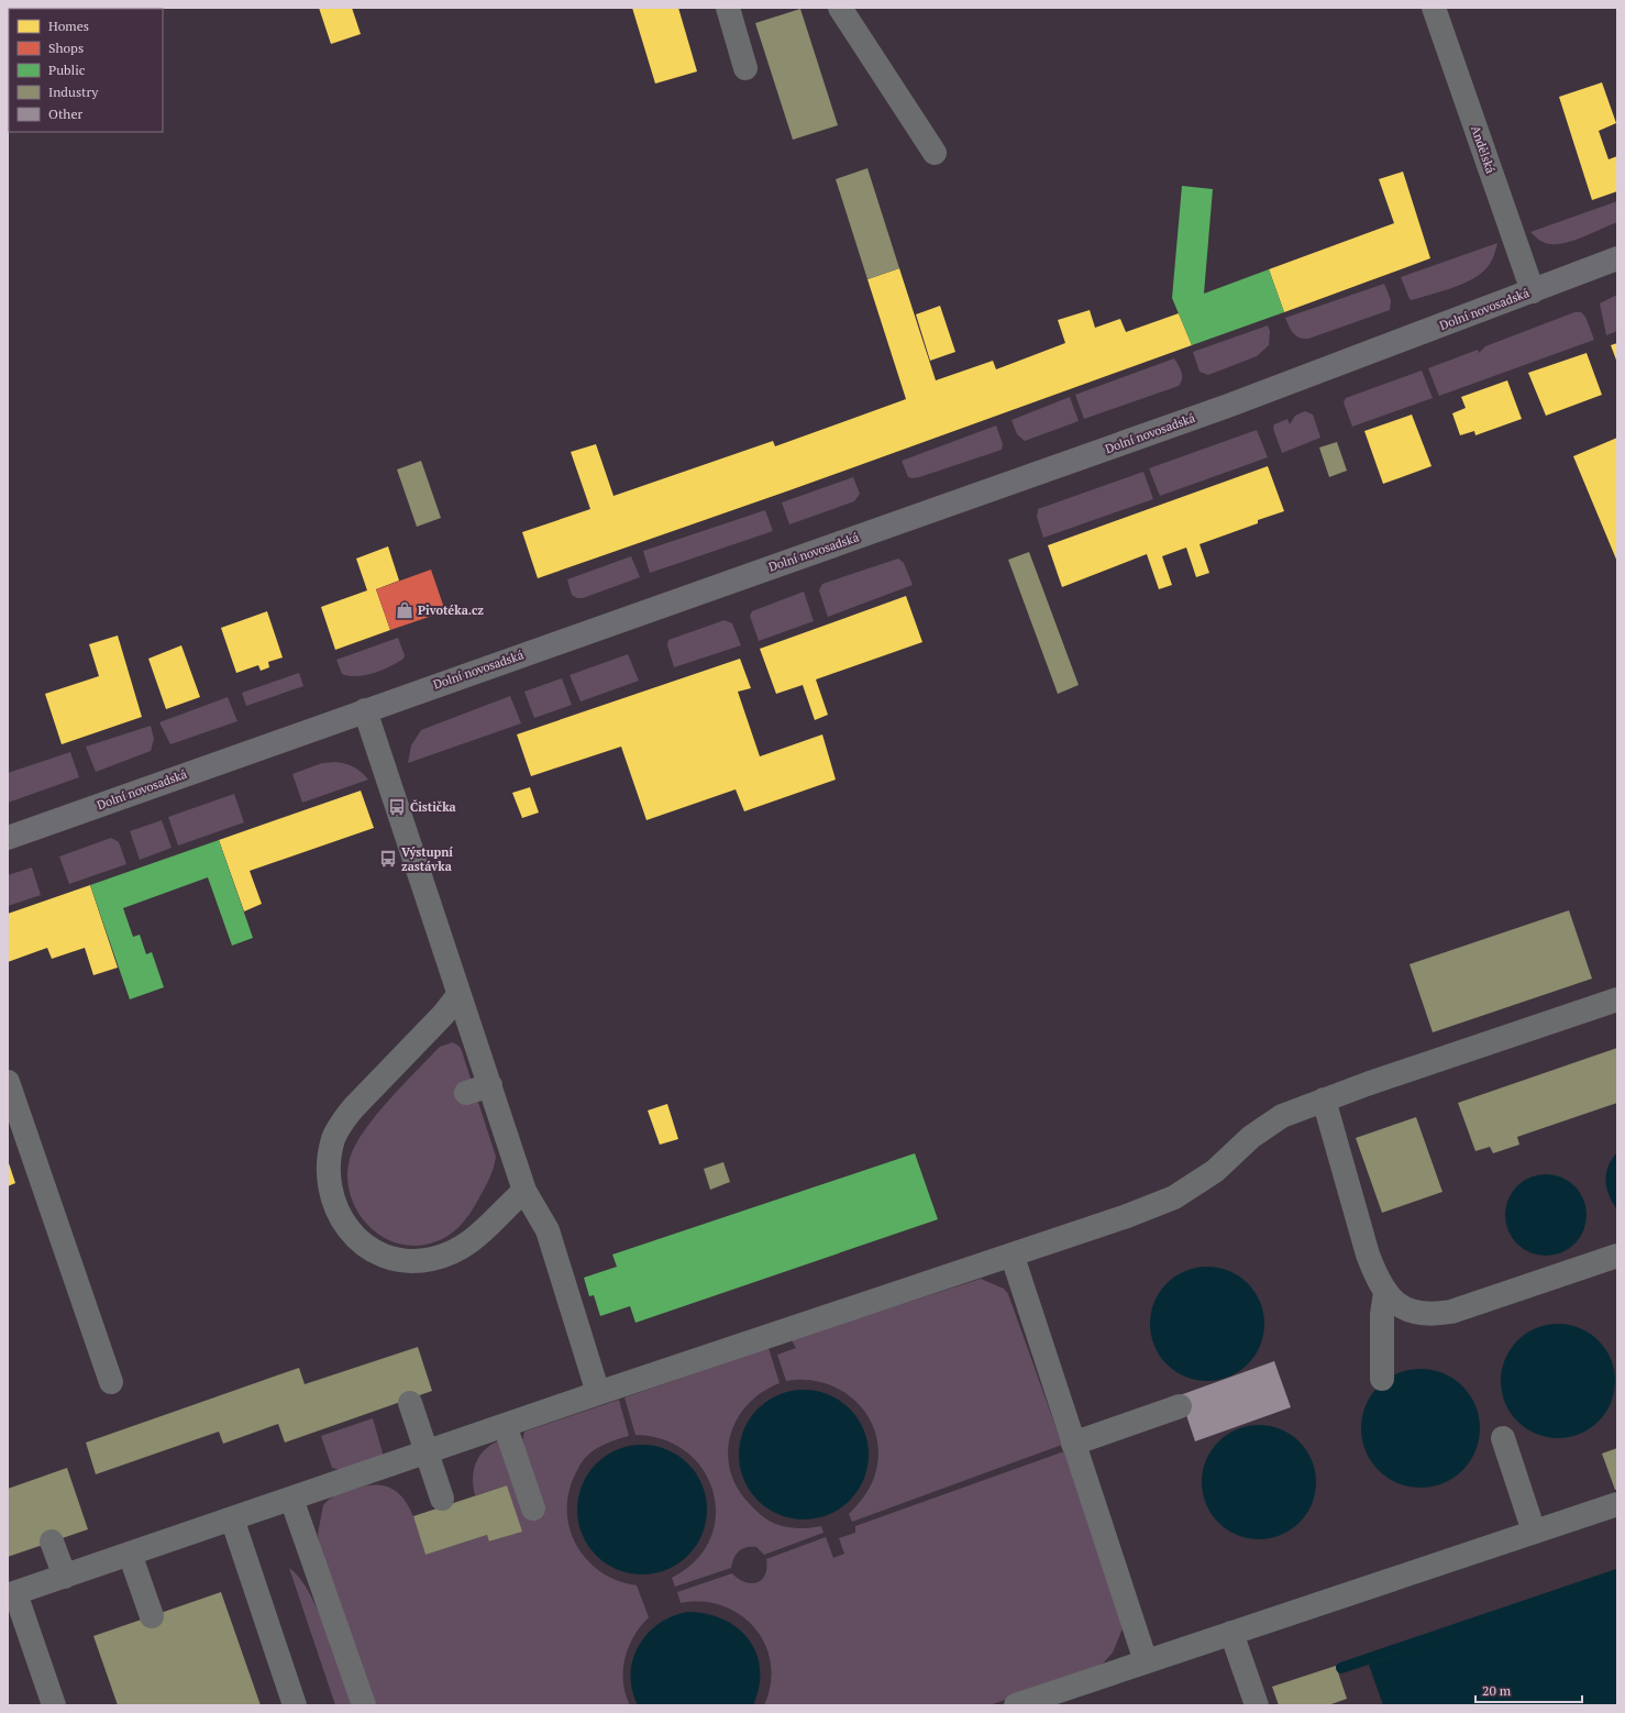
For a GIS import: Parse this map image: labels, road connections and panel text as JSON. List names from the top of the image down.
{
  "streets": {
    "main road": ["Dolní novosadská"],
    "street": ["Andělská"]
  },
  "crossings": [
    ["Andělská", "Dolní novosadská"]
  ],
  "places": {
    "shop": ["Pivotéka.cz"],
    "bus stop": ["Čistička", "Výstupní zastávka"]
  },
  "legend": [
    "Homes",
    "Shops",
    "Public",
    "Industry",
    "Other"
  ],
  "scale_bar": "20 m"
}
